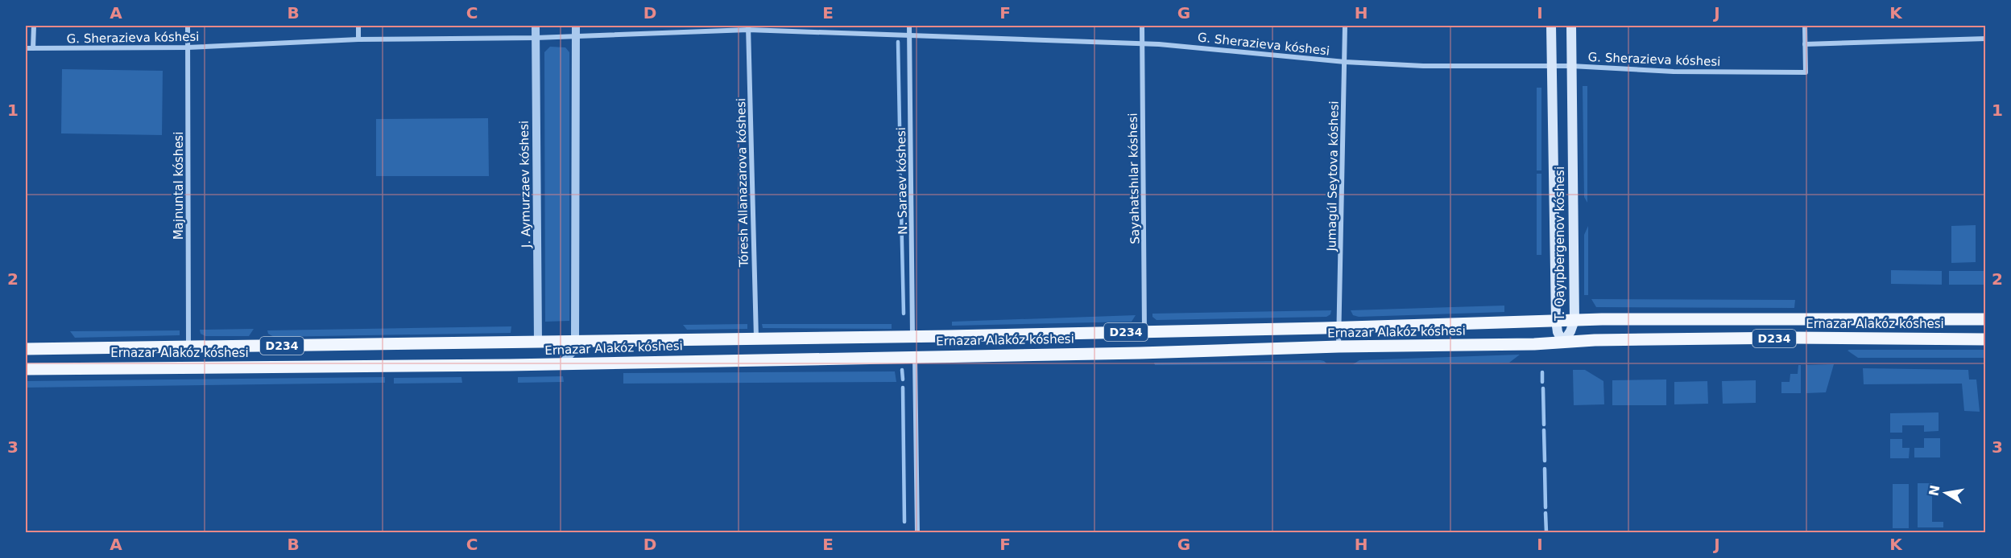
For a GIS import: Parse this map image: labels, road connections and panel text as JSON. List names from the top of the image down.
{
  "streets": {
    "main road": ["T. Qayıpbergenov kóshesi", "Ernazar Alakóz kóshesi", "D234"],
    "street": [
      "G. Sherazieva kóshesi",
      "Jumagúl Seytova kóshesi",
      "Sayahatshılar kóshesi",
      "N. Saraev kóshesi",
      "Tóresh Allanazarova kóshesi",
      "J. Aymurzaev kóshesi",
      "Majnuntal kóshesi"
    ]
  },
  "crossings": [
    ["G. Sherazieva kóshesi", "Jumagúl Seytova kóshesi"],
    ["G. Sherazieva kóshesi", "Sayahatshılar kóshesi"],
    ["G. Sherazieva kóshesi", "N. Saraev kóshesi"],
    ["G. Sherazieva kóshesi", "Tóresh Allanazarova kóshesi"],
    ["G. Sherazieva kóshesi", "J. Aymurzaev kóshesi"],
    ["G. Sherazieva kóshesi", "Majnuntal kóshesi"],
    ["G. Sherazieva kóshesi", "T. Qayıpbergenov kóshesi"],
    ["Jumagúl Seytova kóshesi", "Ernazar Alakóz kóshesi"],
    ["Sayahatshılar kóshesi", "Ernazar Alakóz kóshesi"],
    ["N. Saraev kóshesi", "Ernazar Alakóz kóshesi"],
    ["Tóresh Allanazarova kóshesi", "Ernazar Alakóz kóshesi"],
    ["J. Aymurzaev kóshesi", "Ernazar Alakóz kóshesi"],
    ["Majnuntal kóshesi", "Ernazar Alakóz kóshesi"],
    ["T. Qayıpbergenov kóshesi", "Ernazar Alakóz kóshesi"]
  ],
  "north": "left",
  "grid": {
    "columns": [
      "A",
      "B",
      "C",
      "D",
      "E",
      "F",
      "G",
      "H",
      "I",
      "J",
      "K"
    ],
    "rows": ["1", "2", "3"]
  }
}
